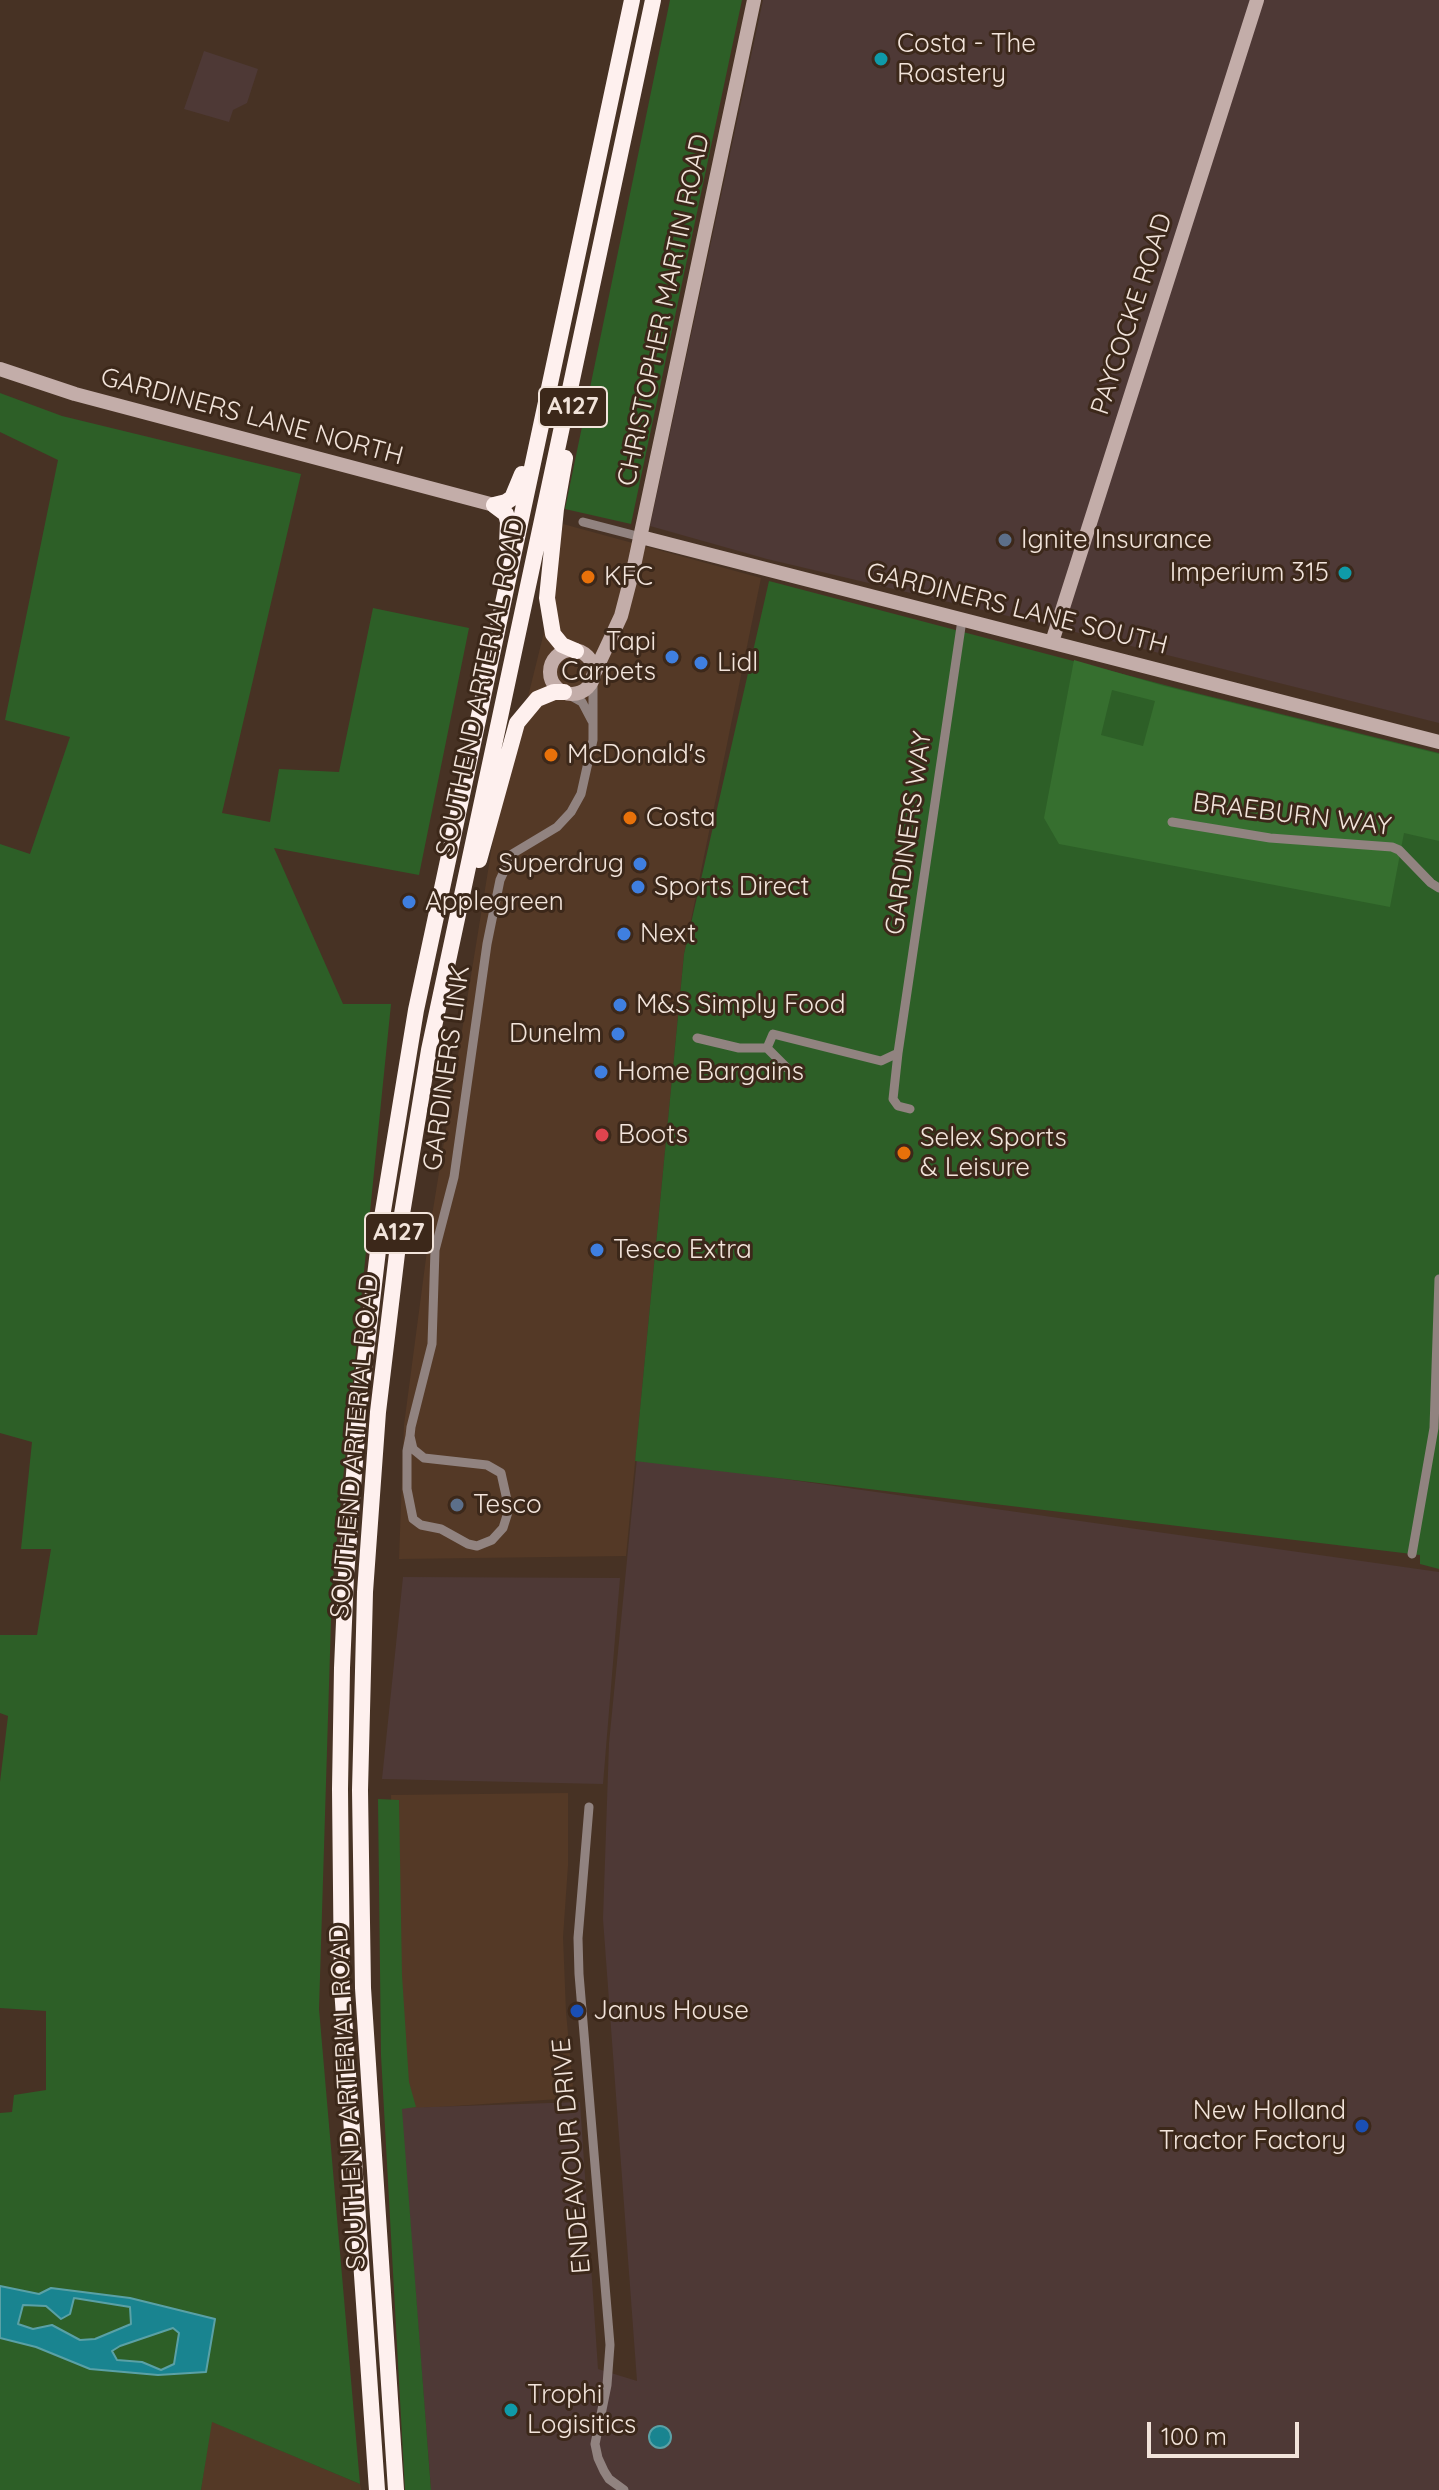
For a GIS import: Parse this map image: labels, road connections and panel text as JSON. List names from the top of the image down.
{
  "streets": {
    "highway": ["A127", "SOUTHEND ARTERIAL ROAD"],
    "street": [
      "CHRISTOPHER MARTIN ROAD",
      "PAYCOCKE ROAD",
      "GARDINERS LANE NORTH",
      "GARDINERS LANE SOUTH",
      "BRAEBURN WAY",
      "GARDINERS WAY",
      "GARDINERS LINK",
      "ENDEAVOUR DRIVE"
    ]
  },
  "crossings": [
    ["CHRISTOPHER MARTIN ROAD", "A127"],
    ["CHRISTOPHER MARTIN ROAD", "GARDINERS LANE SOUTH"],
    ["CHRISTOPHER MARTIN ROAD", "GARDINERS LINK"],
    ["PAYCOCKE ROAD", "GARDINERS LANE SOUTH"],
    ["A127", "GARDINERS LANE NORTH"],
    ["A127", "SOUTHEND ARTERIAL ROAD"],
    ["A127", "GARDINERS LINK"],
    ["GARDINERS LANE SOUTH", "GARDINERS WAY"]
  ],
  "places": [
    "Costa - The Roastery",
    "Ignite Insurance",
    "Imperium 315",
    "KFC",
    "Tapi Carpets",
    "Lidl",
    "McDonald's",
    "Costa",
    "Superdrug",
    "Sports Direct",
    "Applegreen",
    "Next",
    "M&S Simply Food",
    "Dunelm",
    "Home Bargains",
    "Boots",
    "Selex Sports & Leisure",
    "Tesco Extra",
    "Tesco",
    "Janus House",
    "New Holland Tractor Factory",
    "Trophi Logisitics"
  ],
  "scale_bar": "100 m"
}
